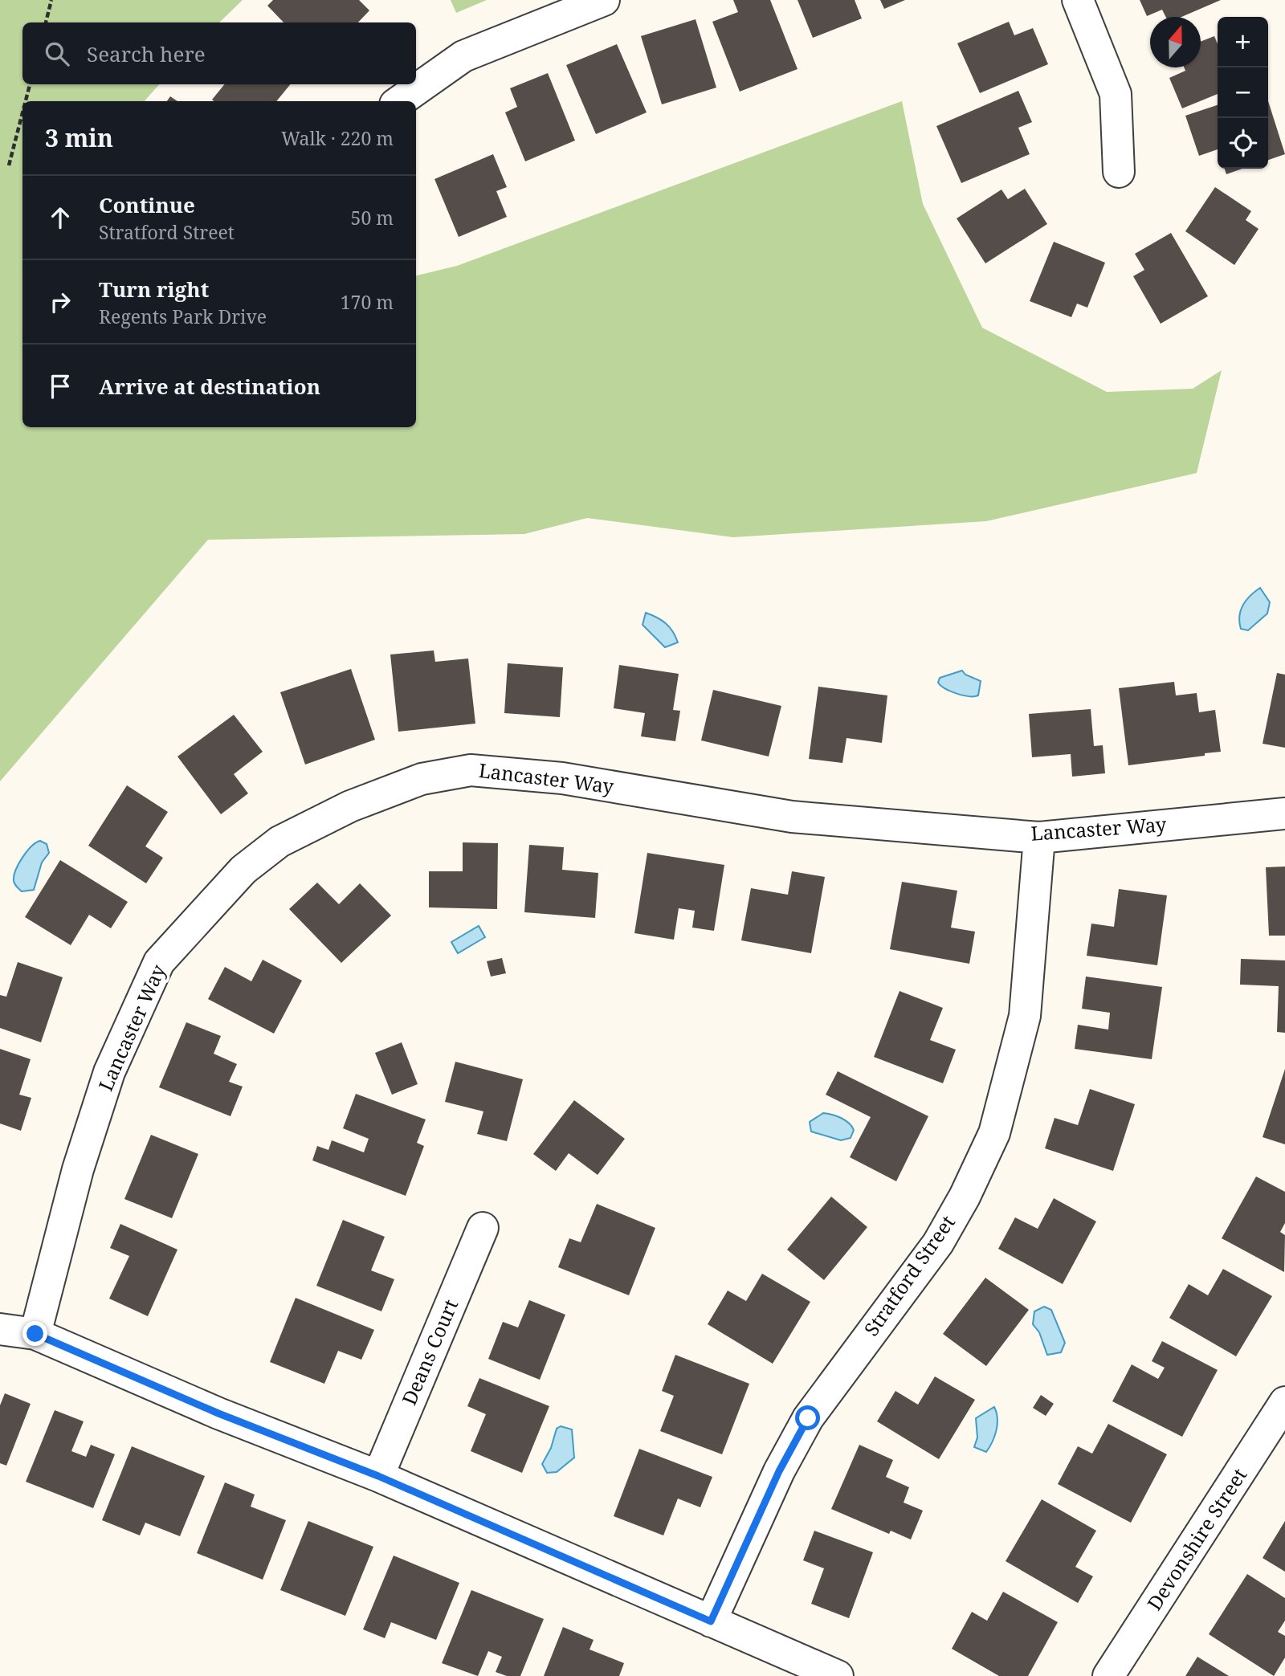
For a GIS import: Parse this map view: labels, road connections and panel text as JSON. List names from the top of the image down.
{
  "streets": {
    "street": [
      "Lancaster Way",
      "Stratford Street",
      "Deans Court",
      "Devonshire Street"
    ]
  },
  "crossings": [
    ["Lancaster Way", "Stratford Street"]
  ],
  "north": "top",
  "page": {
    "map_buttons": ["+", "−"],
    "search": "Search here",
    "heading": ["3 min", "Walk · 220 m"],
    "list": [
      ["Continue", "Stratford Street", "50 m"],
      ["Turn right", "Regents Park Drive", "170 m"],
      "Arrive at destination"
    ]
  }
}
